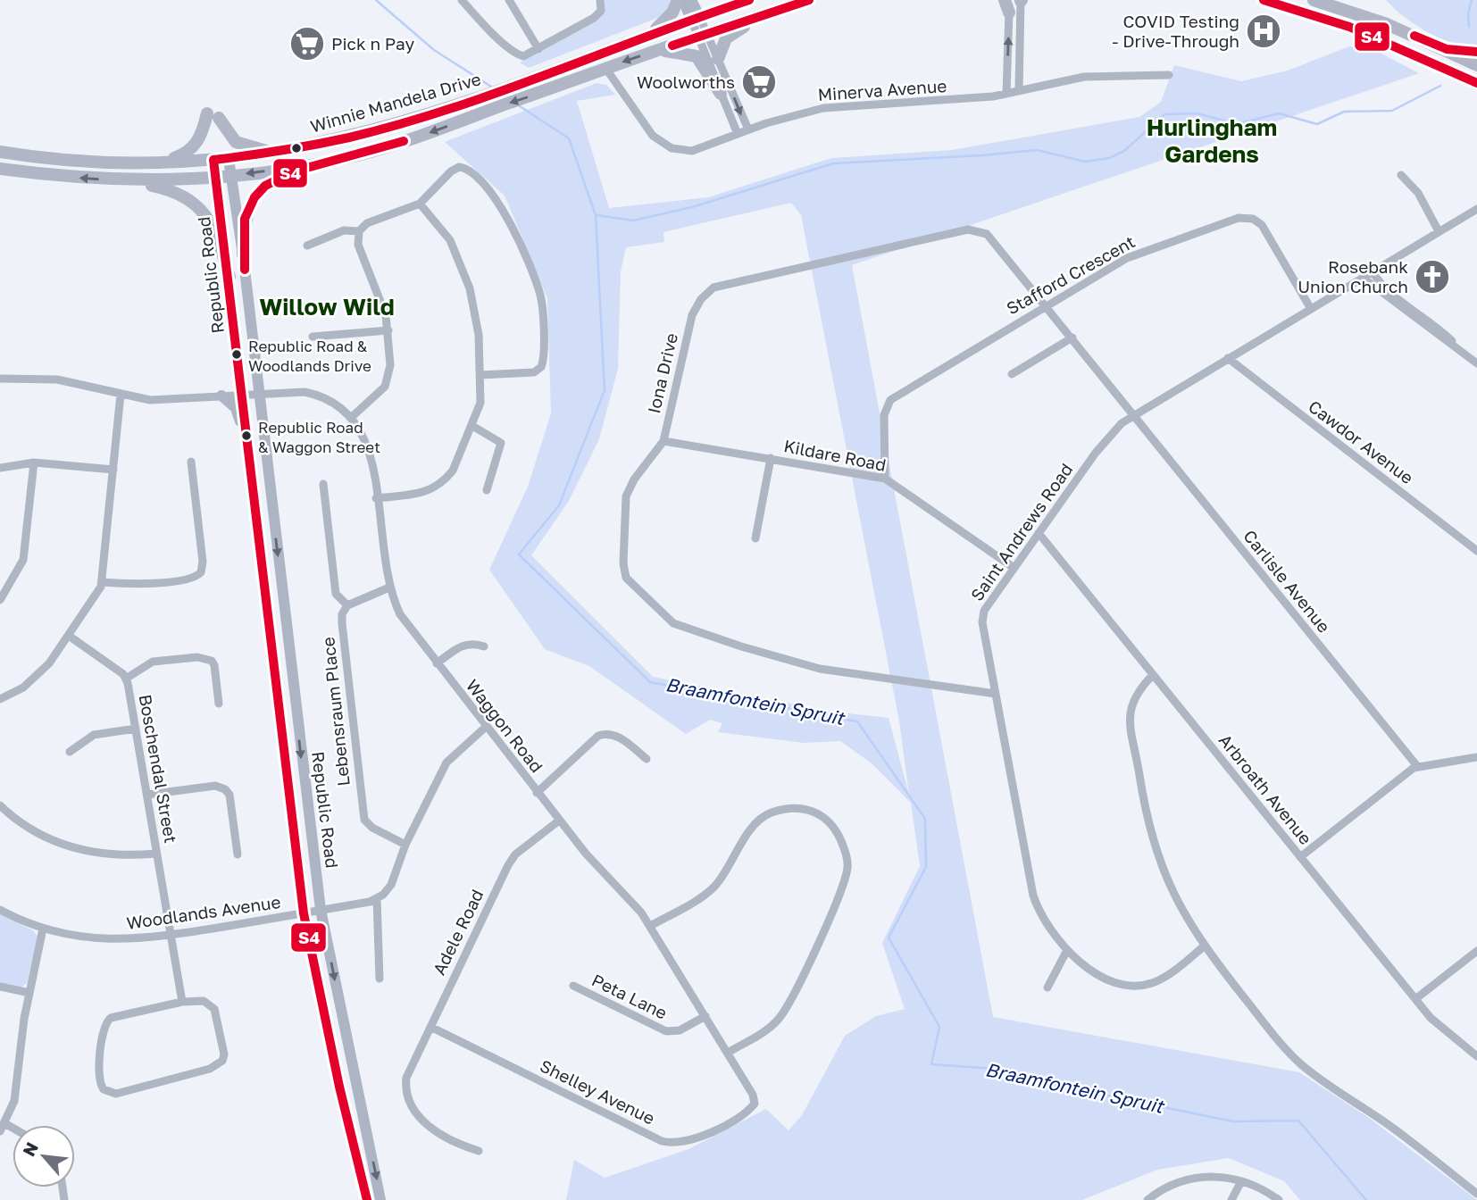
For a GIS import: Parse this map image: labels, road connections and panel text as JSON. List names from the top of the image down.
{
  "streets": {
    "main road": ["Winnie Mandela Drive", "Republic Road"],
    "street": [
      "Minerva Avenue",
      "Stafford Crescent",
      "Iona Drive",
      "Cawdor Avenue",
      "Kildare Road",
      "Saint Andrews Road",
      "Carlisle Avenue",
      "Lebensraum Place",
      "Waggon Road",
      "Boschendal Street",
      "Arbroath Avenue",
      "Woodlands Avenue",
      "Adele Road",
      "Peta Lane",
      "Shelley Avenue"
    ]
  },
  "crossings": [
    ["Minerva Avenue", "Winnie Mandela Drive"],
    ["Winnie Mandela Drive", "Republic Road"],
    ["Republic Road", "Waggon Road"],
    ["Republic Road", "Woodlands Avenue"],
    ["Stafford Crescent", "Iona Drive"],
    ["Stafford Crescent", "Kildare Road"],
    ["Stafford Crescent", "Saint Andrews Road"],
    ["Iona Drive", "Kildare Road"],
    ["Iona Drive", "Saint Andrews Road"],
    ["Iona Drive", "Carlisle Avenue"],
    ["Cawdor Avenue", "Saint Andrews Road"],
    ["Kildare Road", "Saint Andrews Road"],
    ["Saint Andrews Road", "Carlisle Avenue"],
    ["Saint Andrews Road", "Arbroath Avenue"],
    ["Waggon Road", "Adele Road"],
    ["Waggon Road", "Peta Lane"],
    ["Waggon Road", "Shelley Avenue"],
    ["Boschendal Street", "Woodlands Avenue"],
    ["Adele Road", "Shelley Avenue"]
  ],
  "districts": ["Hurlingham Gardens", "Willow Wild"],
  "water": ["Braamfontein Spruit"],
  "places": {
    "hospital": ["COVID Testing - Drive-Through"],
    "supermarket": ["Pick n Pay", "Woolworths"],
    "church": ["Rosebank Union Church"],
    "other": ["Republic Road & Woodlands Drive", "Republic Road & Waggon Street"]
  },
  "lines": ["transit line S4"],
  "north": "top left"
}
